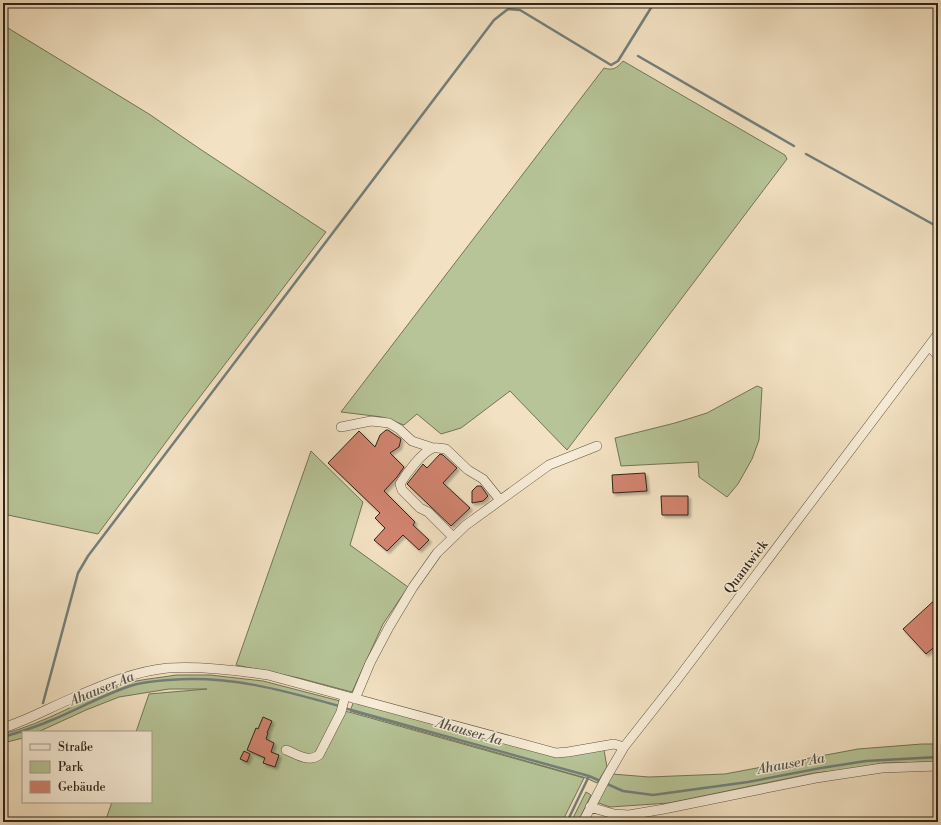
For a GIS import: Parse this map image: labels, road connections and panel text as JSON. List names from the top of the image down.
{
  "streets": {
    "street": ["Quantwick"]
  },
  "water": ["Ahauser Aa"],
  "legend": ["Straße", "Park", "Gebäude"]
}
